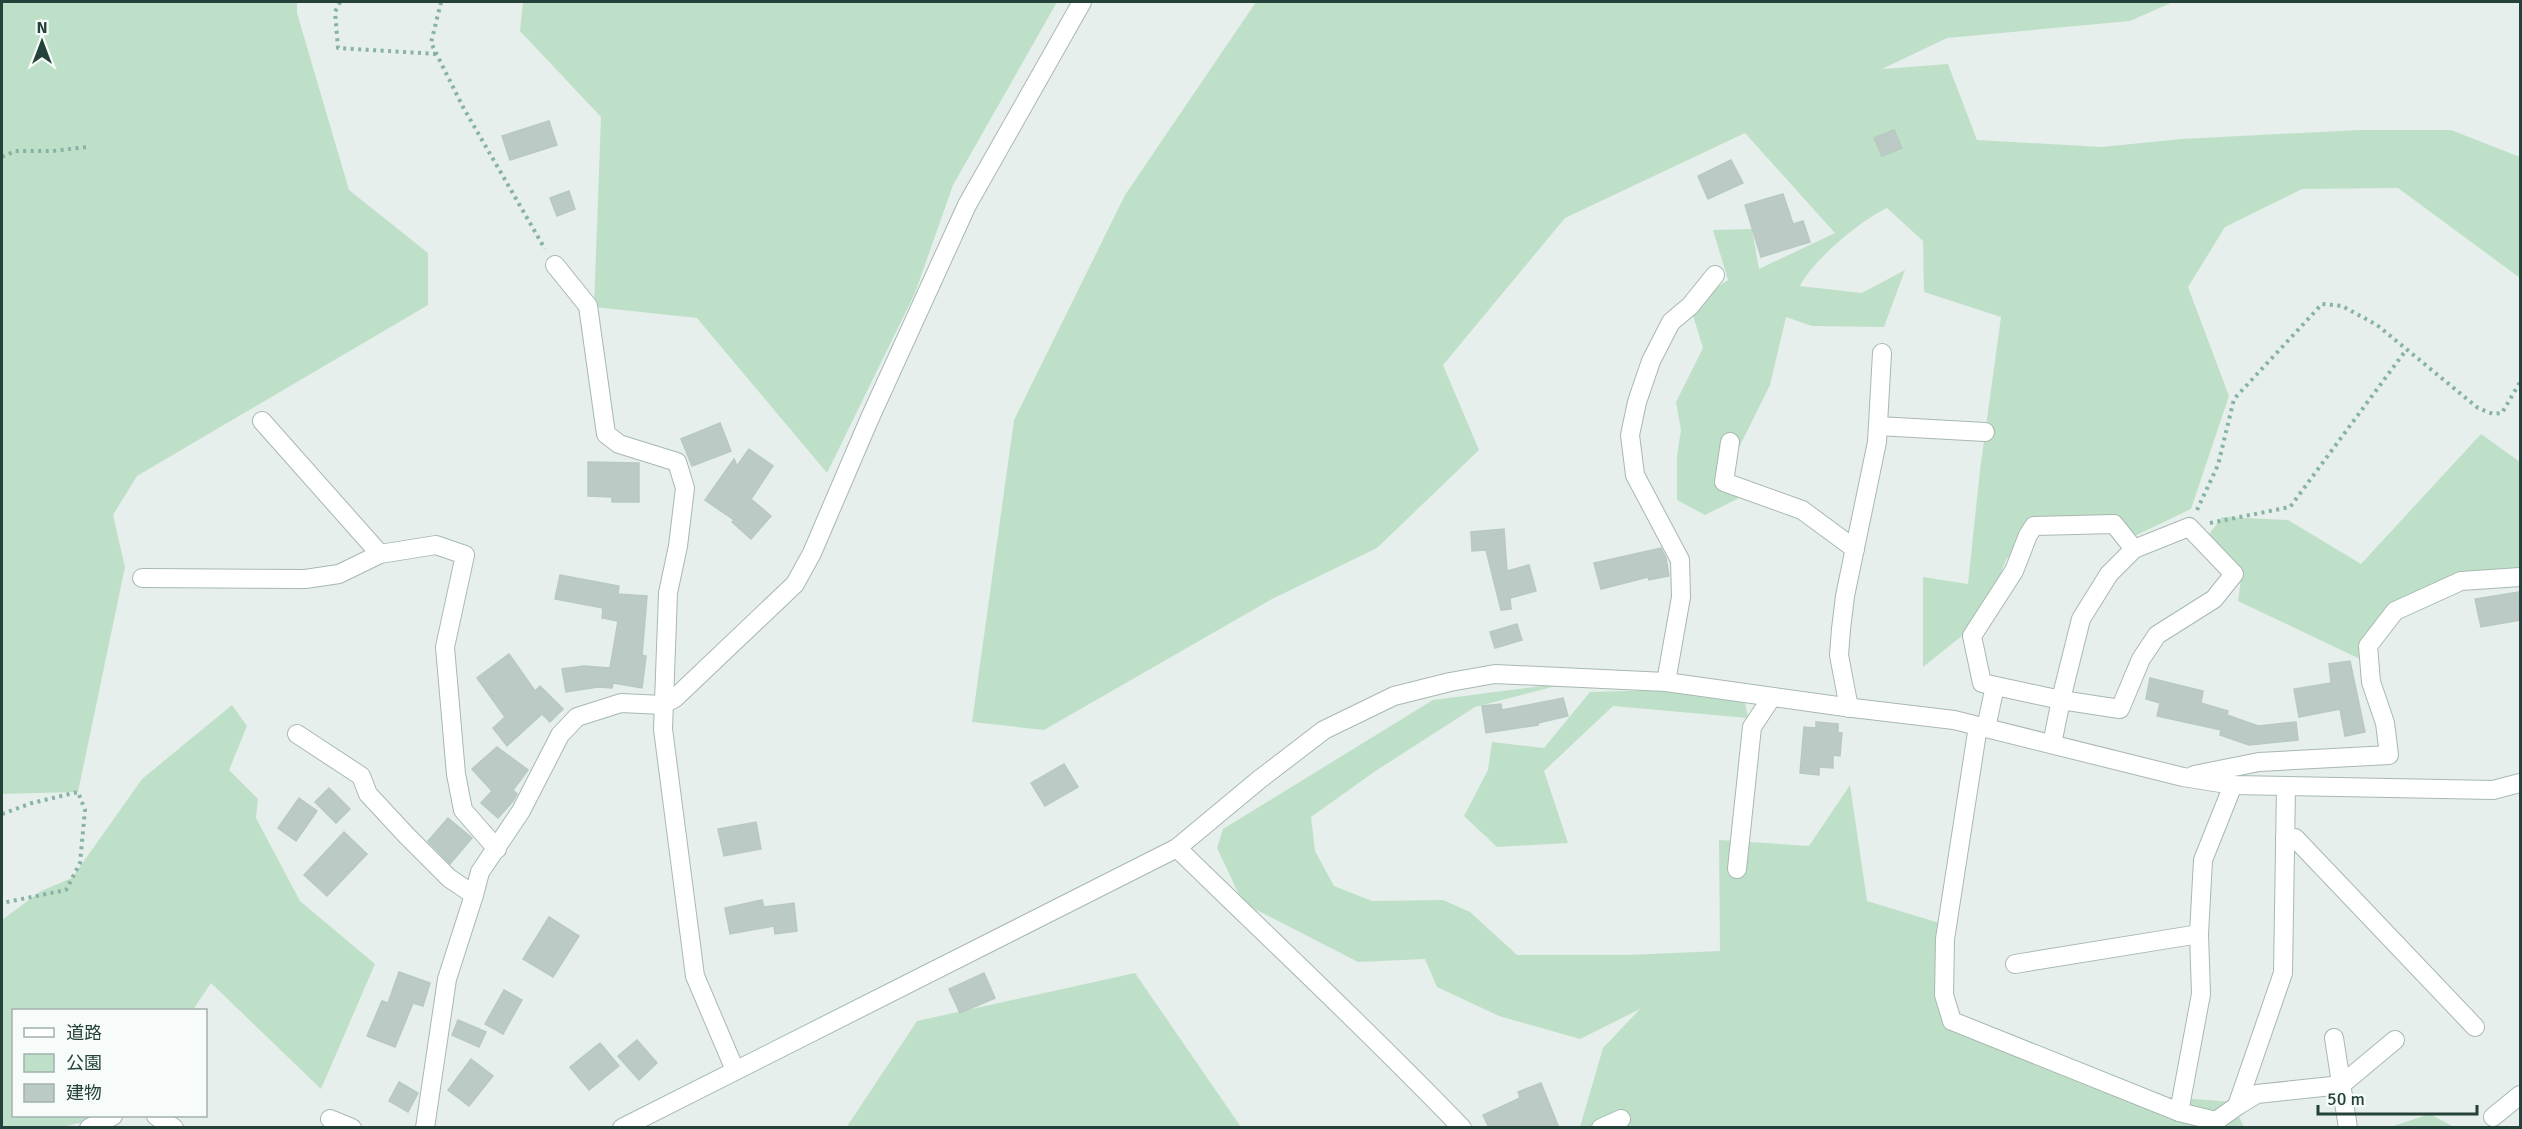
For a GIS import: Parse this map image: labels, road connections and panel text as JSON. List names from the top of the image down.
{
  "legend": ["道路", "公園", "建物"],
  "scale_bar": "50 m",
  "north": "top"
}
